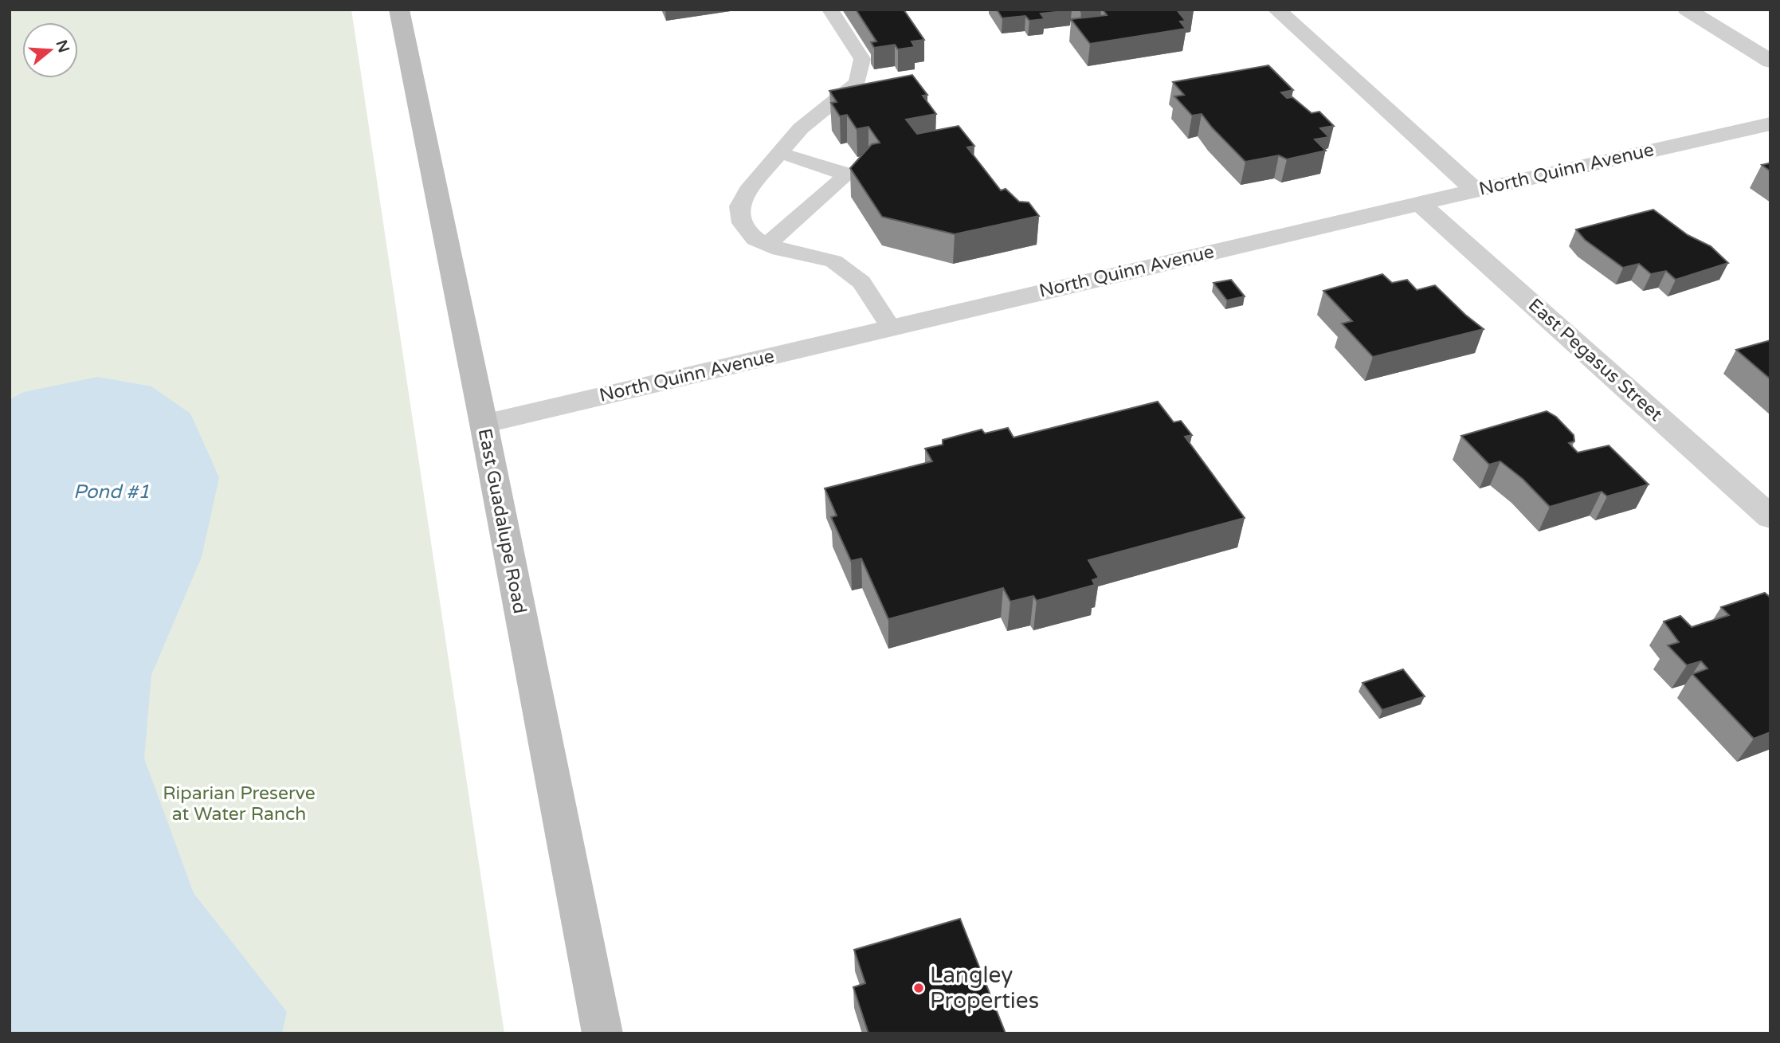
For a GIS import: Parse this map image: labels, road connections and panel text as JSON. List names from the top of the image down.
{
  "streets": {
    "main road": ["East Guadalupe Road"],
    "street": ["North Quinn Avenue", "East Pegasus Street"]
  },
  "crossings": [
    ["North Quinn Avenue", "East Pegasus Street"],
    ["North Quinn Avenue", "East Guadalupe Road"]
  ],
  "water": ["Pond #1"],
  "parks": ["Riparian Preserve at Water Ranch"],
  "places": ["Langley Properties"],
  "north": "right"
}
